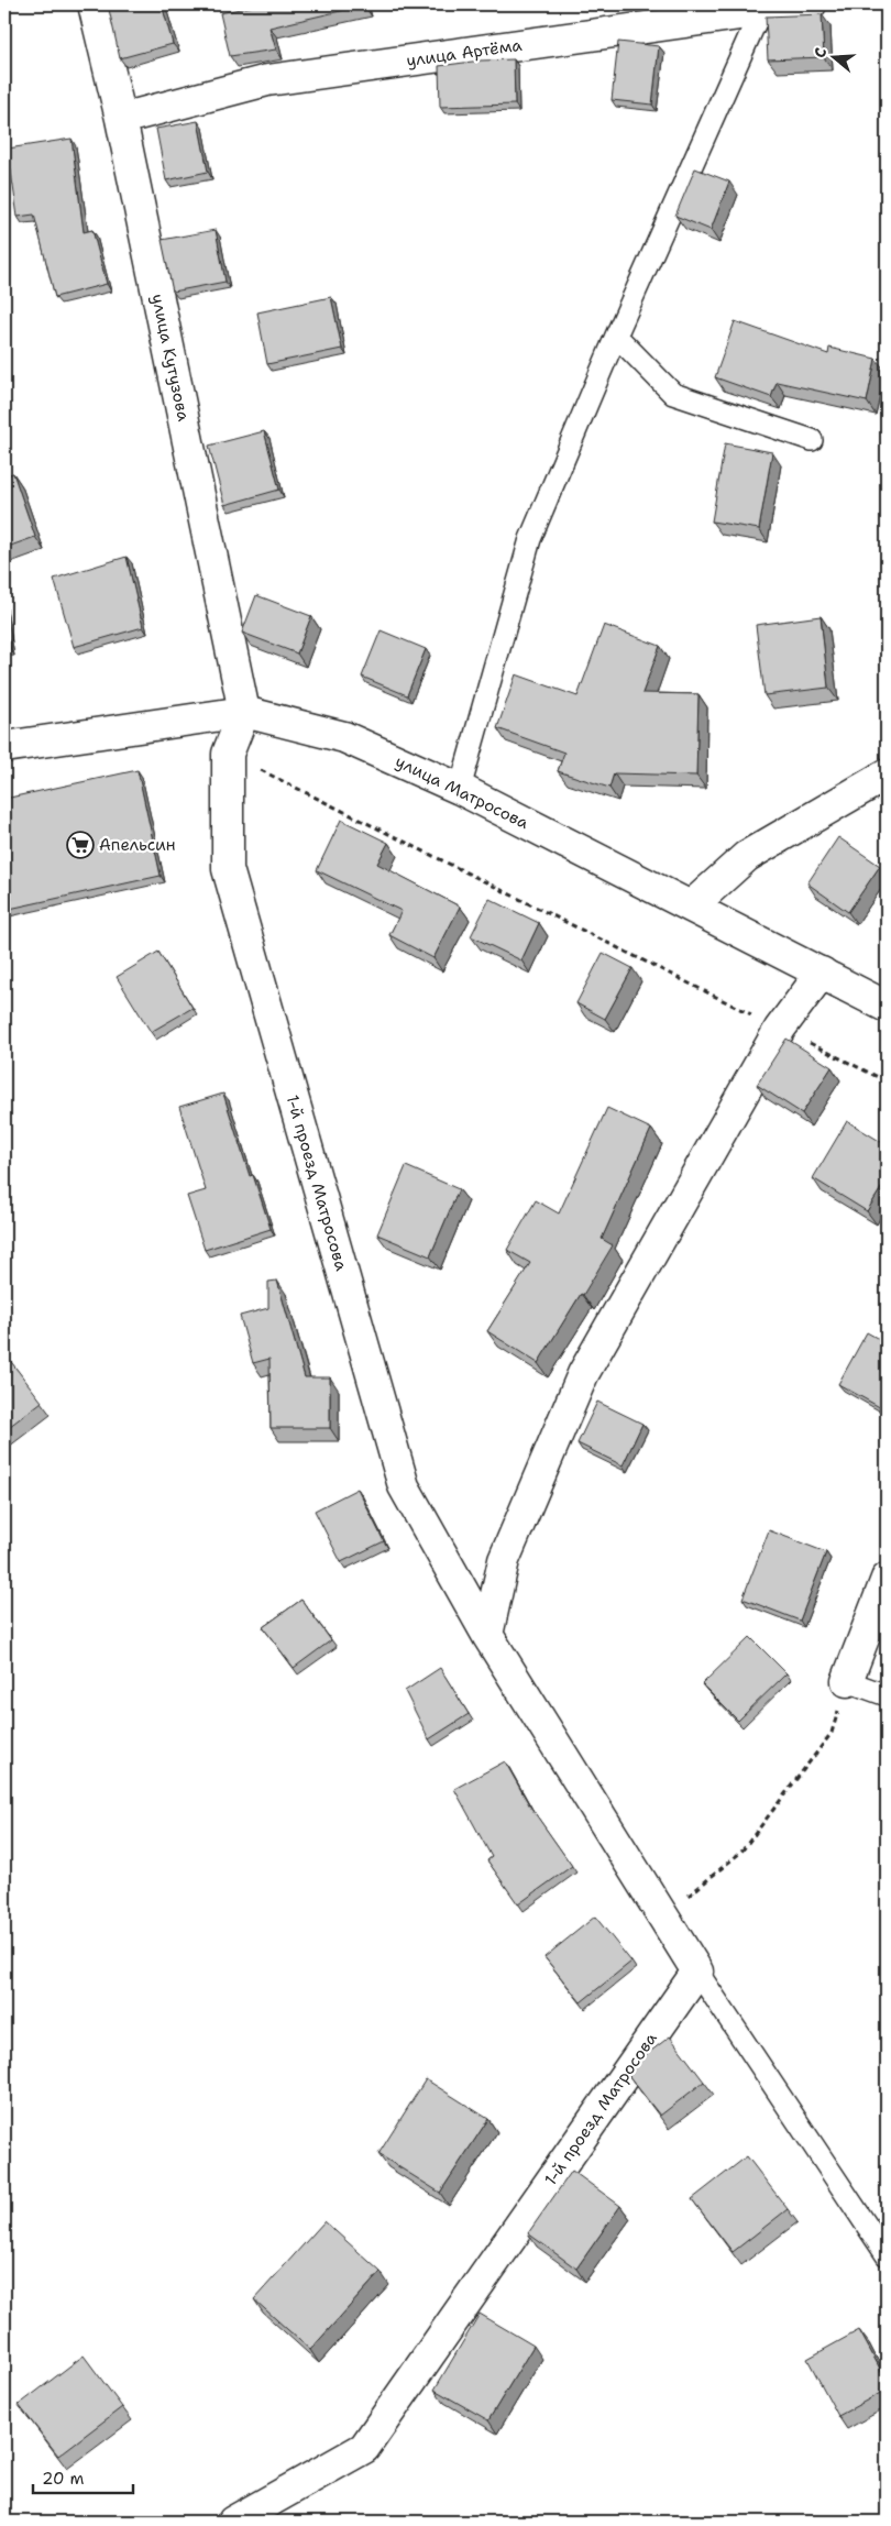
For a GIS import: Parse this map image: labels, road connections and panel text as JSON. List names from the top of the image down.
{
  "streets": {
    "street": [
      "улица Артёма",
      "улица Кутузова",
      "улица Матросова",
      "1-й проезд Матросова"
    ]
  },
  "crossings": [
    ["улица Артёма", "улица Кутузова"],
    ["улица Кутузова", "улица Матросова"],
    ["улица Кутузова", "1-й проезд Матросова"],
    ["улица Матросова", "1-й проезд Матросова"]
  ],
  "places": {
    "supermarket": ["Апельсин"]
  },
  "scale_bar": "20 m",
  "north": "left"
}
